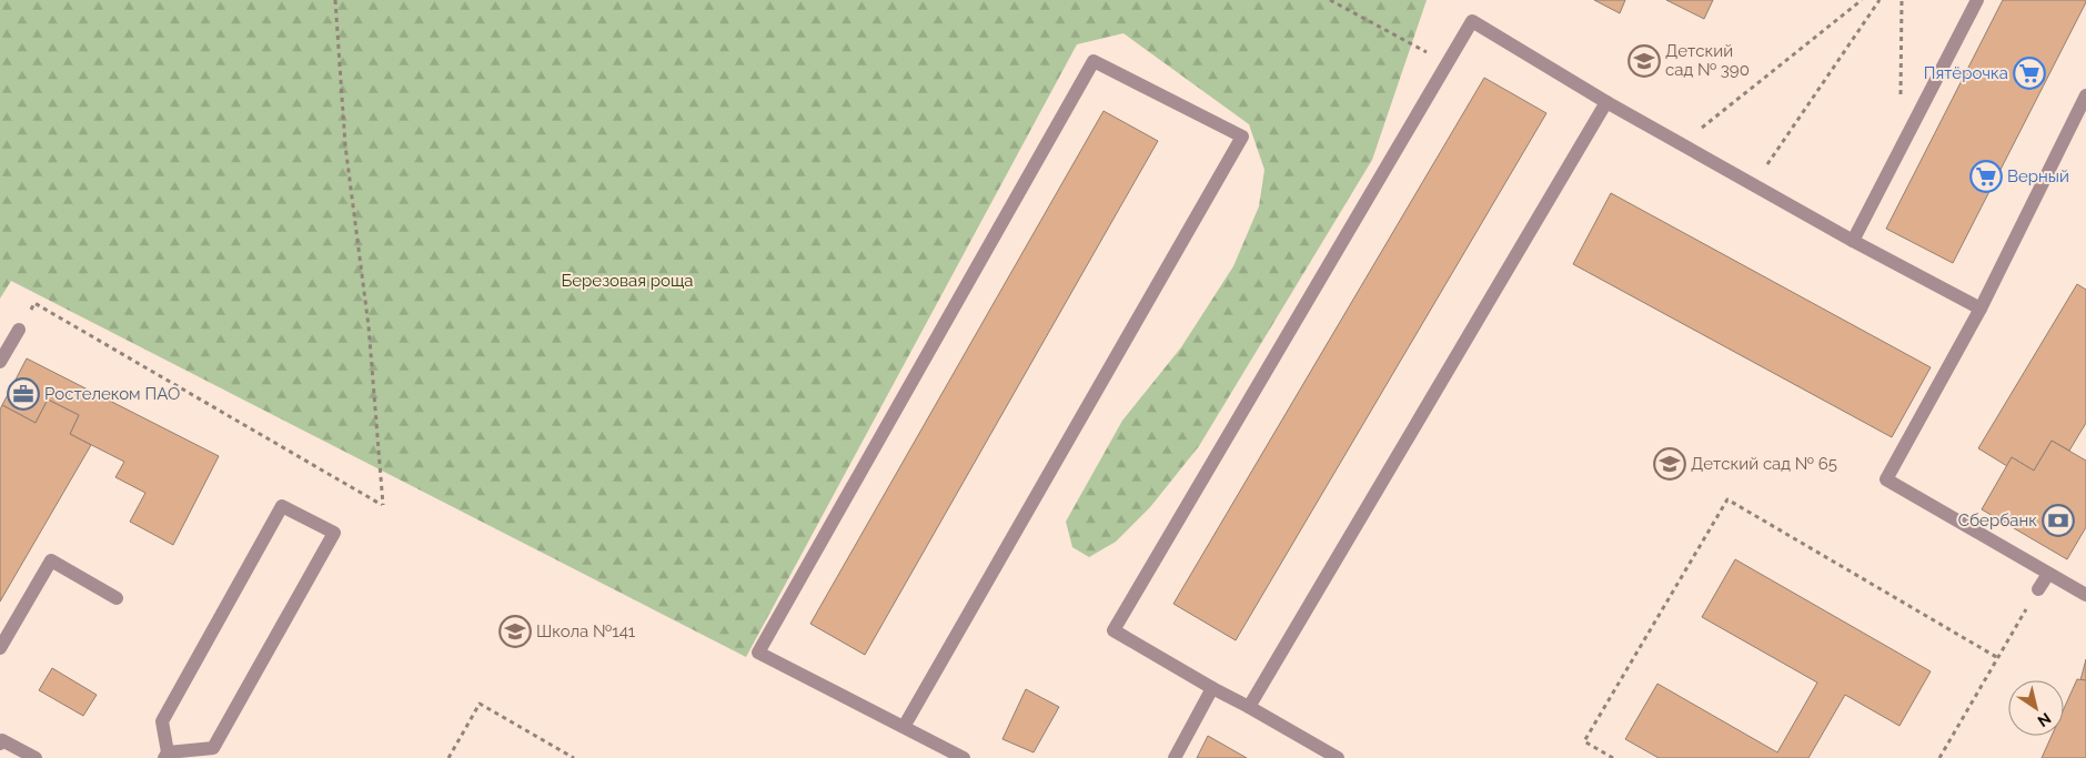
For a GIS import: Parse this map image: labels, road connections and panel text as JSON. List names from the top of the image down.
{
  "parks": ["Березовая роща"],
  "places": {
    "school or university": ["Детский сад № 390", "Детский сад № 65", "Школа №141"],
    "supermarket": ["Пятёрочка", "Верный"],
    "office": ["Ростелеком ПАО"],
    "bank": ["Сбербанк"]
  },
  "north": "bottom right"
}
